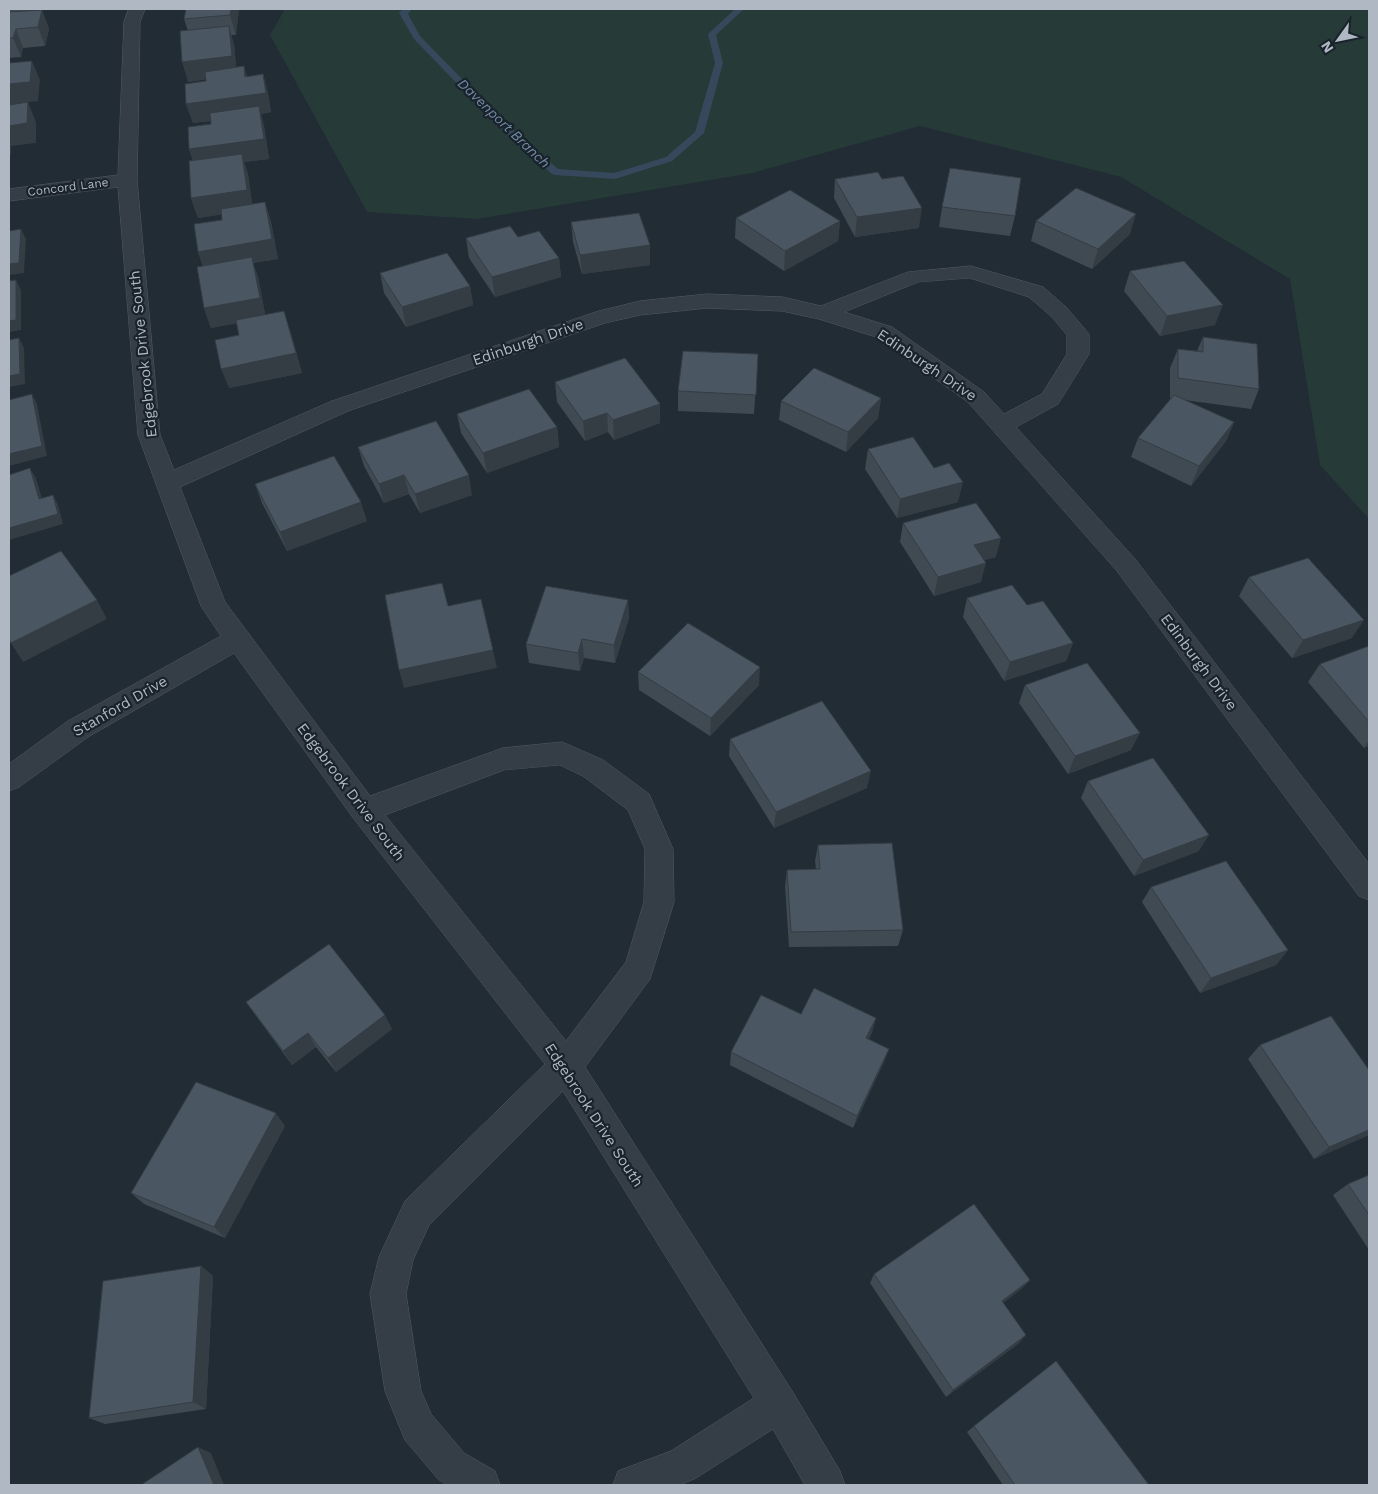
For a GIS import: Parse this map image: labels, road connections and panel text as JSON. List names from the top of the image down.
{
  "streets": {
    "street": [
      "Concord Lane",
      "Edinburgh Drive",
      "Edgebrook Drive South",
      "Stanford Drive"
    ]
  },
  "crossings": [
    ["Concord Lane", "Edgebrook Drive South"],
    ["Edinburgh Drive", "Edgebrook Drive South"],
    ["Edgebrook Drive South", "Stanford Drive"]
  ],
  "water": ["Davenport Branch"],
  "north": "bottom left"
}
